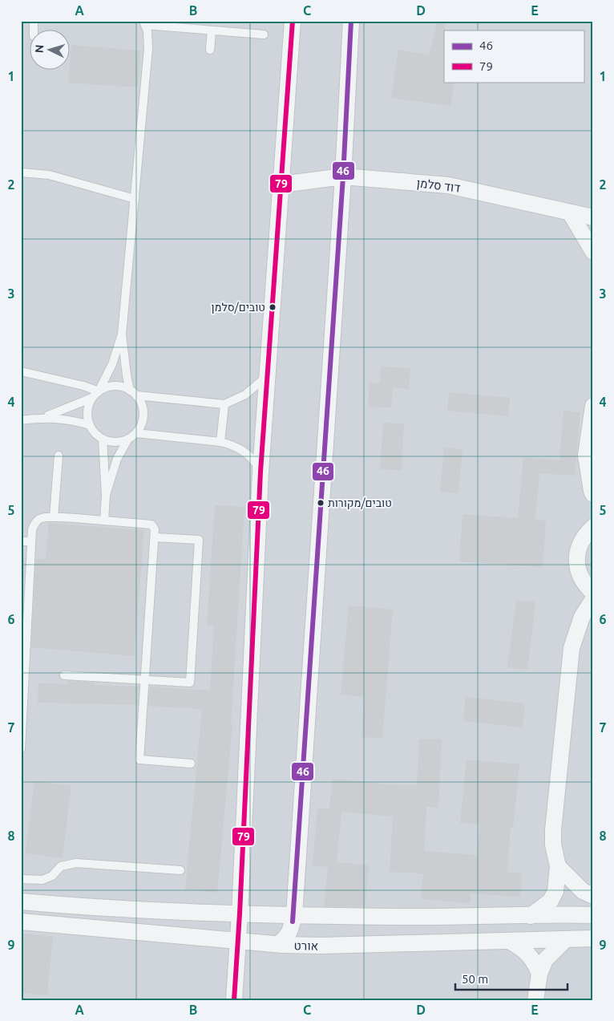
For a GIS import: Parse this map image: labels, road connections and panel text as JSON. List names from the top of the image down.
{
  "streets": {
    "street": ["דוד סלמן", "אורט"]
  },
  "places": ["טובים/סלמן", "טובים/מקורות"],
  "lines": ["transit line 46", "transit line 79"],
  "legend": ["46", "79"],
  "scale_bar": "50 m",
  "north": "left",
  "grid": {
    "columns": [
      "A",
      "B",
      "C",
      "D",
      "E"
    ],
    "rows": [
      "1",
      "2",
      "3",
      "4",
      "5",
      "6",
      "7",
      "8",
      "9"
    ]
  }
}
